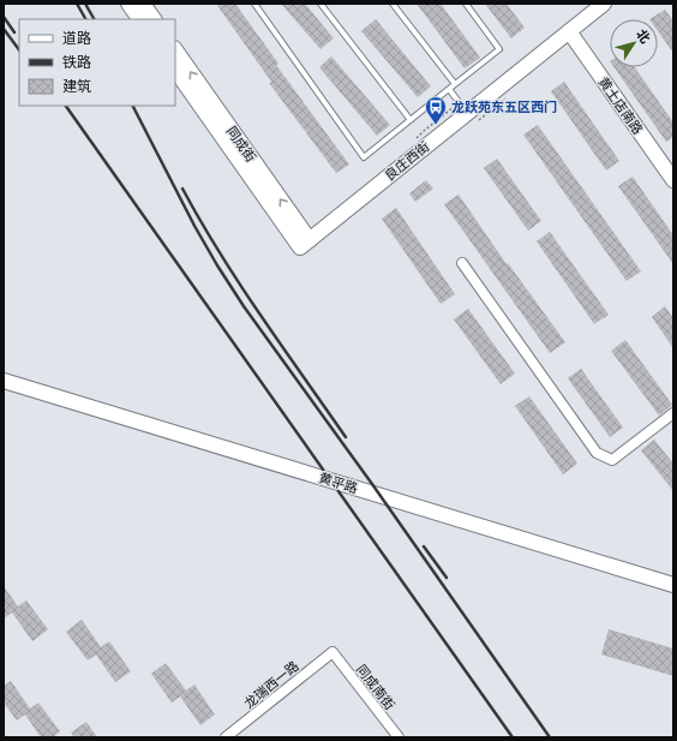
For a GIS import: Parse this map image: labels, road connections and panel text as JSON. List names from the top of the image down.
{
  "streets": {
    "main road": [
      "黄土店南路",
      "同成街",
      "良庄西街",
      "黄平路"
    ],
    "street": ["龙瑞西一路", "同成南街"]
  },
  "crossings": [
    ["黄土店南路", "良庄西街"],
    ["同成街", "良庄西街"],
    ["龙瑞西一路", "同成南街"]
  ],
  "places": {
    "bus stop": ["龙跃苑东五区西门"]
  },
  "legend": ["道路", "铁路", "建筑"],
  "north": "top right"
}
